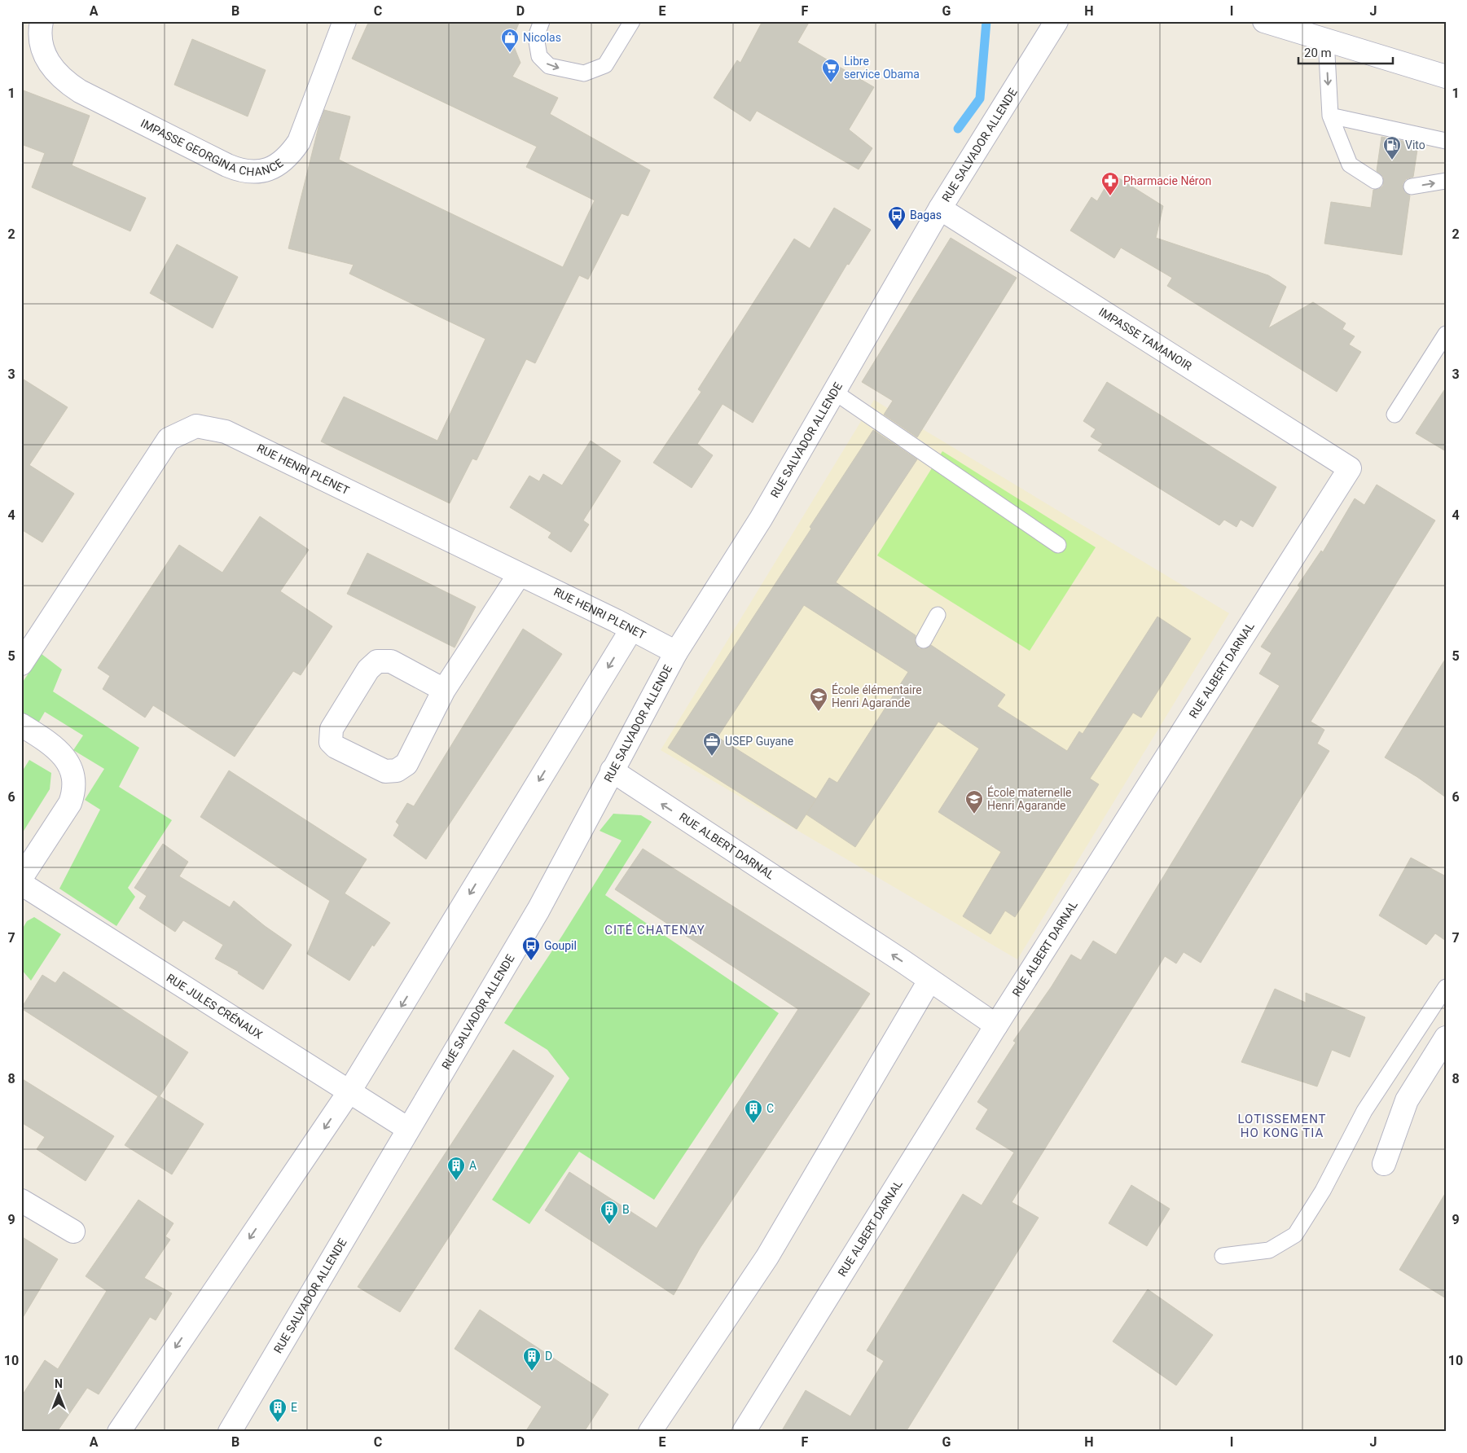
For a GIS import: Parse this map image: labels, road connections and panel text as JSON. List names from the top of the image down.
{
  "streets": {
    "street": [
      "IMPASSE GEORGINA CHANCE",
      "RUE SALVADOR ALLENDE",
      "IMPASSE TAMANOIR",
      "RUE HENRI PLENET",
      "RUE ALBERT DARNAL",
      "RUE JULES CRÉNAUX"
    ]
  },
  "crossings": [
    ["RUE SALVADOR ALLENDE", "IMPASSE TAMANOIR"],
    ["RUE SALVADOR ALLENDE", "RUE HENRI PLENET"],
    ["RUE SALVADOR ALLENDE", "RUE ALBERT DARNAL"],
    ["RUE SALVADOR ALLENDE", "RUE JULES CRÉNAUX"],
    ["IMPASSE TAMANOIR", "RUE ALBERT DARNAL"]
  ],
  "districts": ["CITÉ CHATENAY", "LOTISSEMENT HO KONG TIA"],
  "places": {
    "shop": ["Nicolas"],
    "supermarket": ["Libre service Obama"],
    "fuel station": ["Vito"],
    "pharmacy": ["Pharmacie Néron"],
    "bus stop": ["Bagas", "Goupil"],
    "school or university": ["École élémentaire Henri Agarande", "École maternelle Henri Agarande"],
    "office": ["USEP Guyane"],
    "building": [
      "C",
      "A",
      "B",
      "D",
      "E"
    ]
  },
  "scale_bar": "20 m",
  "north": "top",
  "grid": {
    "columns": [
      "A",
      "B",
      "C",
      "D",
      "E",
      "F",
      "G",
      "H",
      "I",
      "J"
    ],
    "rows": [
      "1",
      "2",
      "3",
      "4",
      "5",
      "6",
      "7",
      "8",
      "9",
      "10"
    ]
  }
}
